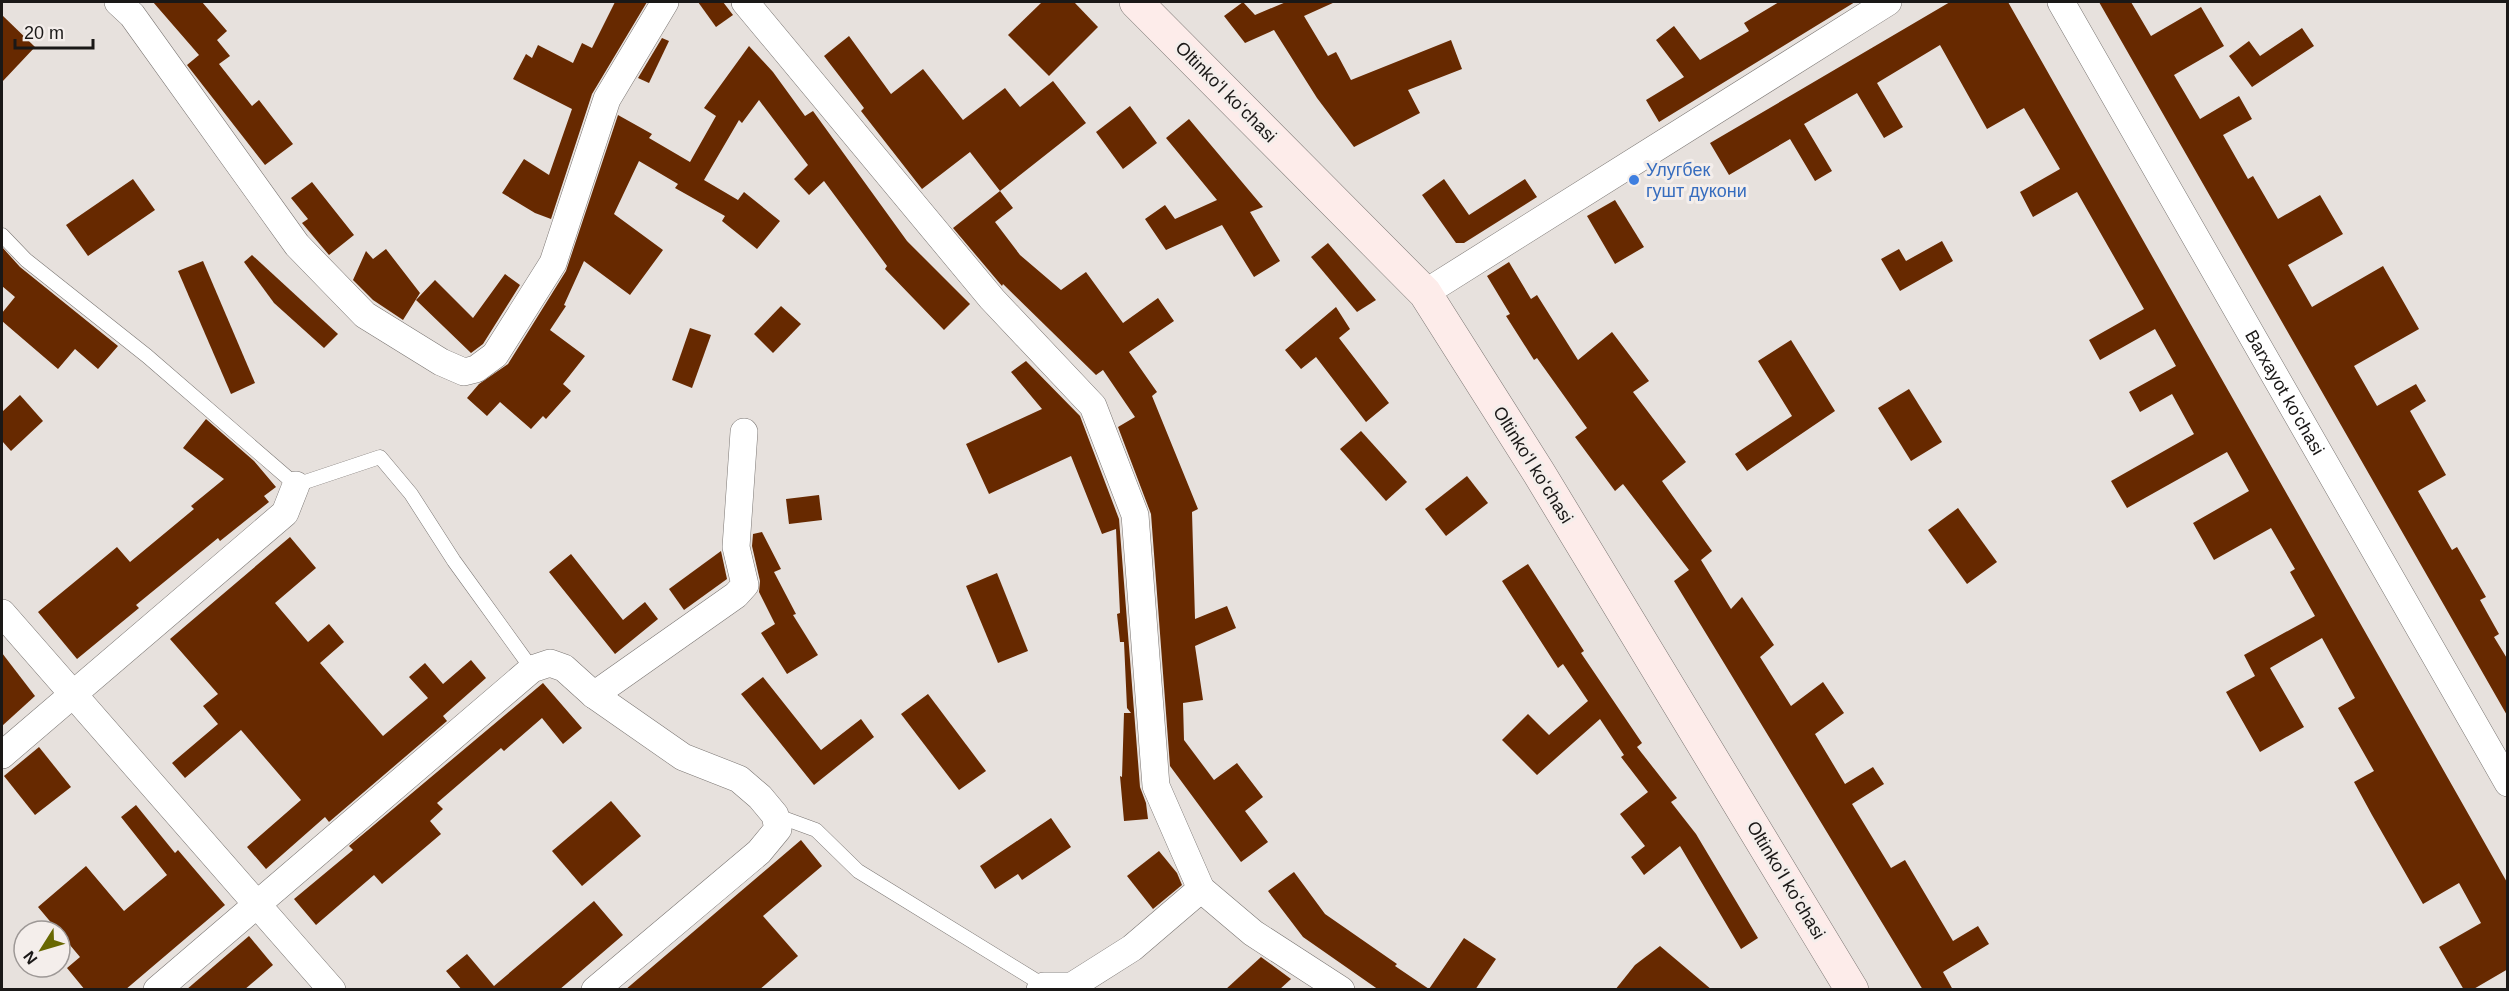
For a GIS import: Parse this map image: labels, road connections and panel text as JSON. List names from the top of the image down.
{
  "streets": {
    "main road": ["Oltinkoʻl koʻchasi"],
    "street": ["Barxayot ko'chasi"]
  },
  "places": ["Улугбек гушт дукони"],
  "scale_bar": "20 m",
  "north": "bottom left"
}
